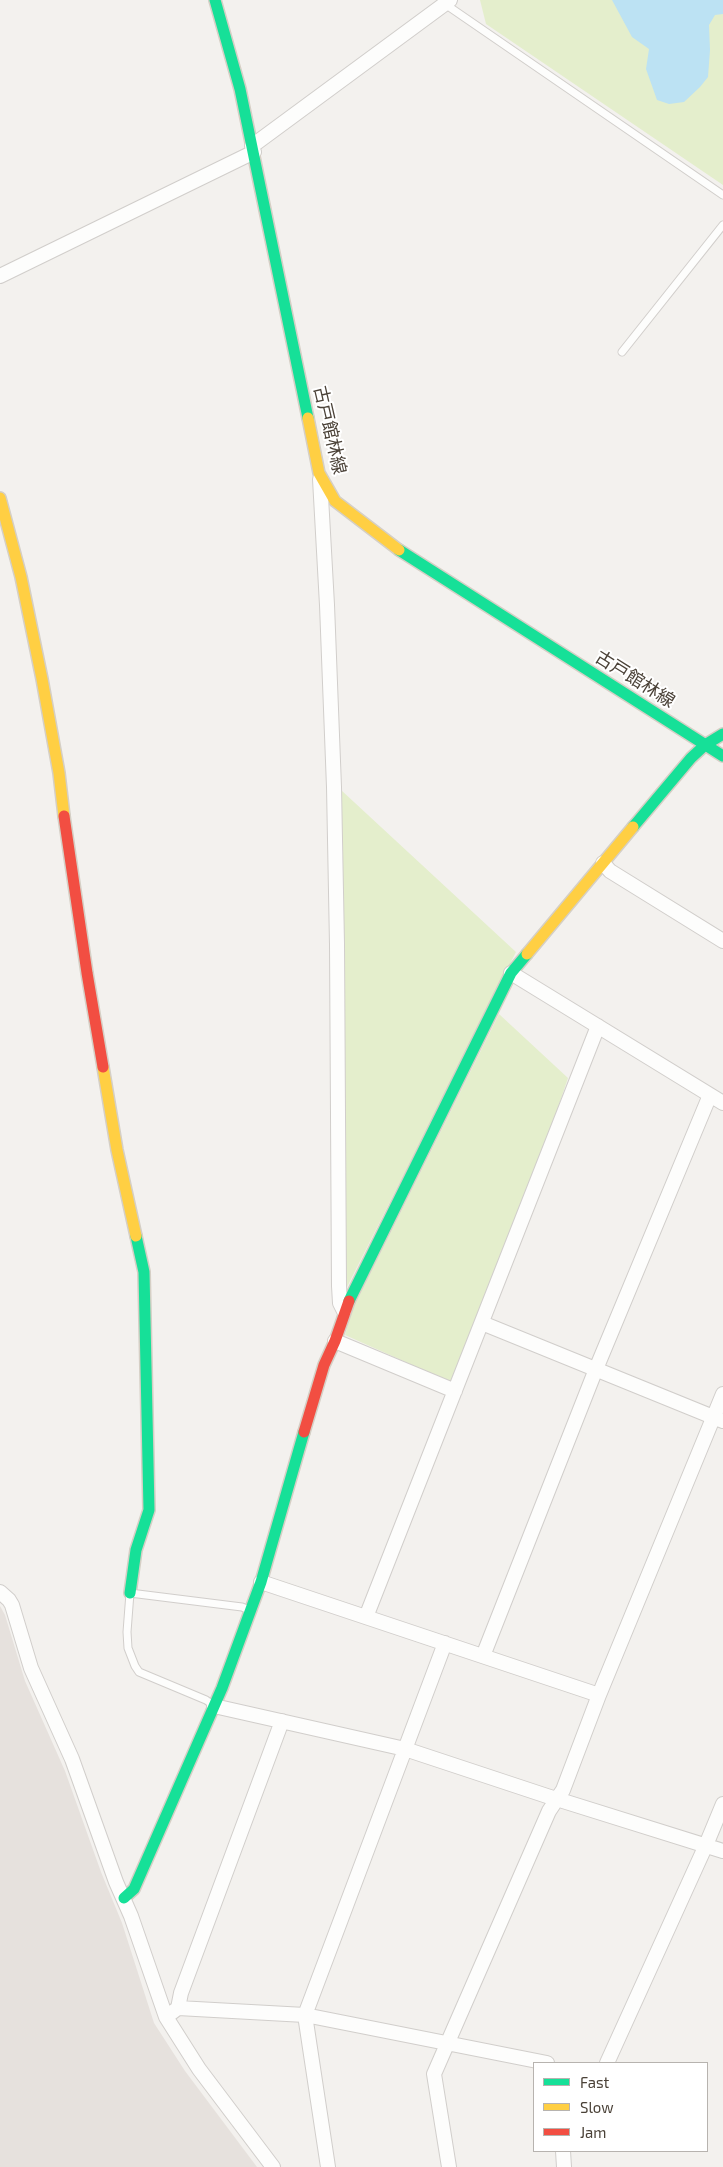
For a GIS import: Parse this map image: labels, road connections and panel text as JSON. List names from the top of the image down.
{
  "streets": {
    "street": ["古戸館林線"]
  },
  "legend": ["Fast", "Slow", "Jam"]
}
